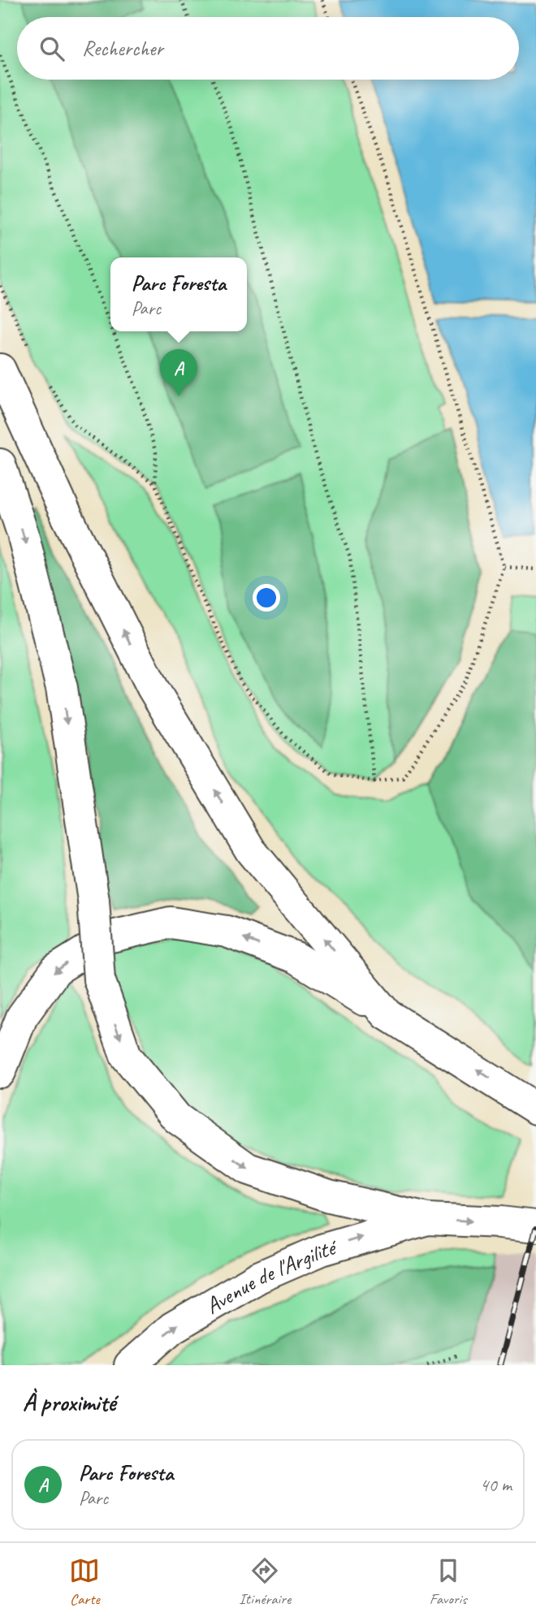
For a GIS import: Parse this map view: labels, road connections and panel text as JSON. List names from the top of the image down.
{
  "streets": {
    "main road": ["Avenue de l'Argilité"]
  },
  "one_way": ["Avenue de l'Argilité"],
  "page": {
    "search": "Rechercher",
    "popup": ["Parc Foresta", "Parc"],
    "pins": "A",
    "heading": "À proximité",
    "list": [
      {
        "mark": "A",
        "name": "Parc Foresta",
        "note": "Parc",
        "value": "40 m"
      }
    ],
    "nav": ["Carte", "Itinéraire", "Favoris"]
  }
}
